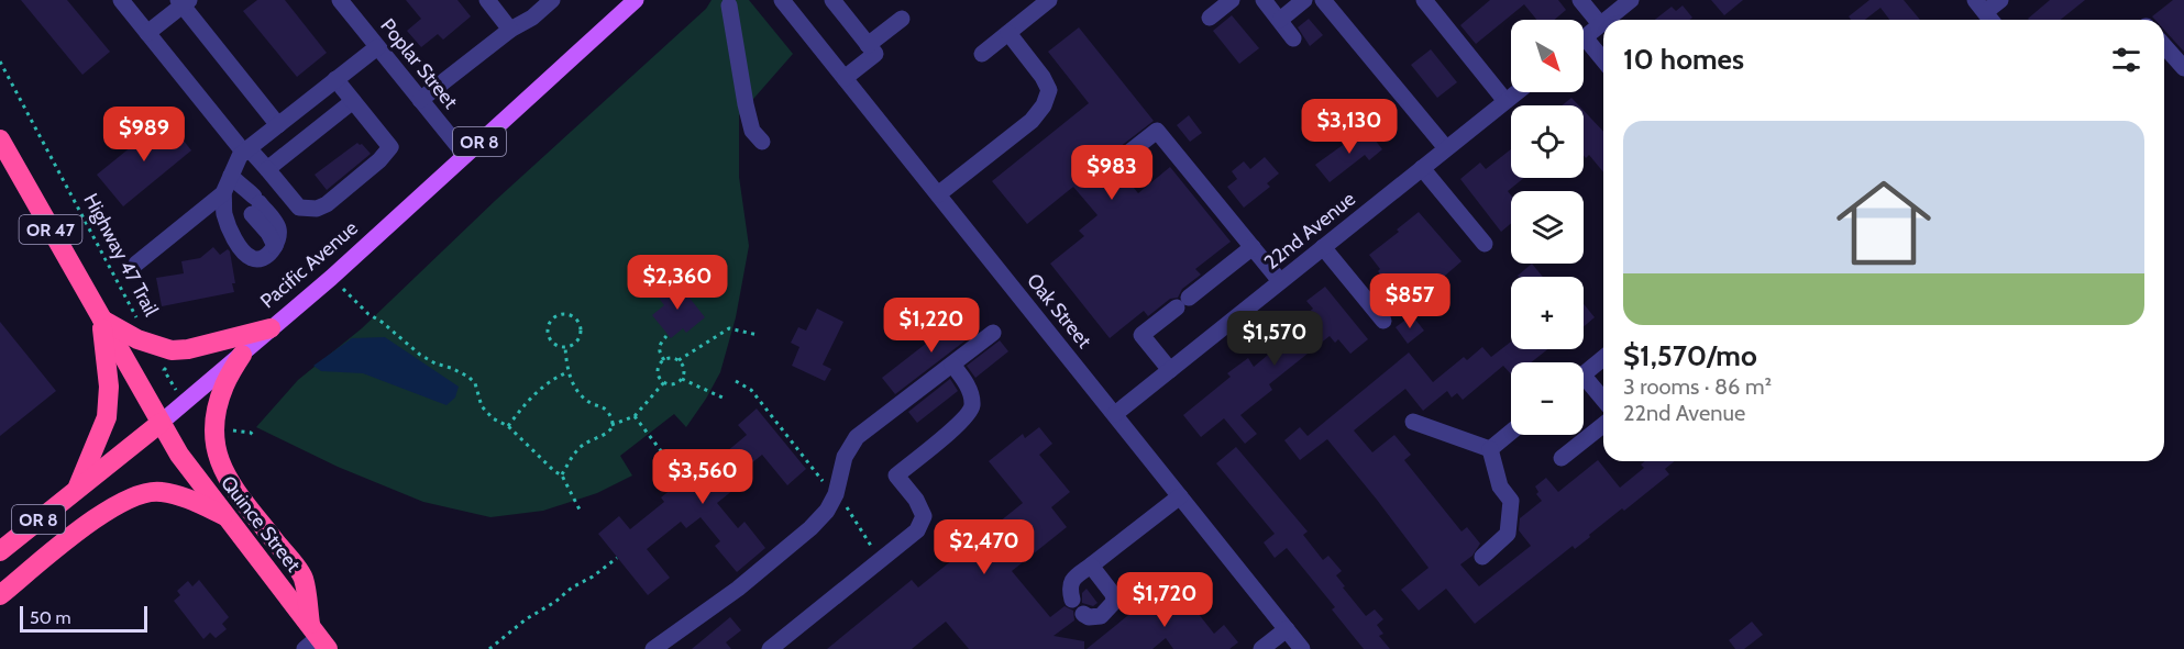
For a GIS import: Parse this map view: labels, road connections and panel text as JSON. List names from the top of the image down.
{
  "streets": {
    "highway": [
      "OR 8",
      "OR 47",
      "Pacific Avenue",
      "Quince Street"
    ],
    "street": ["Poplar Street", "22nd Avenue", "Oak Street"],
    "path": ["Highway 47 Trail"]
  },
  "crossings": [
    ["Poplar Street", "Pacific Avenue"],
    ["OR 47", "Pacific Avenue"],
    ["OR 47", "Quince Street"],
    ["22nd Avenue", "Oak Street"],
    ["Pacific Avenue", "Quince Street"]
  ],
  "scale_bar": "50 m",
  "north": "bottom right",
  "page": {
    "map_buttons": ["+", "−"],
    "heading": "10 homes",
    "price": [
      "$3,130",
      "$989",
      "$983",
      "$2,360",
      "$857",
      "$1,220",
      "$1,570",
      "$3,560",
      "$2,470",
      "$1,720"
    ],
    "list": [
      {
        "name": "$1,570/mo",
        "note": "3 rooms · 86 m² · 22nd Avenue"
      }
    ],
    "scale": "50 m"
  }
}
